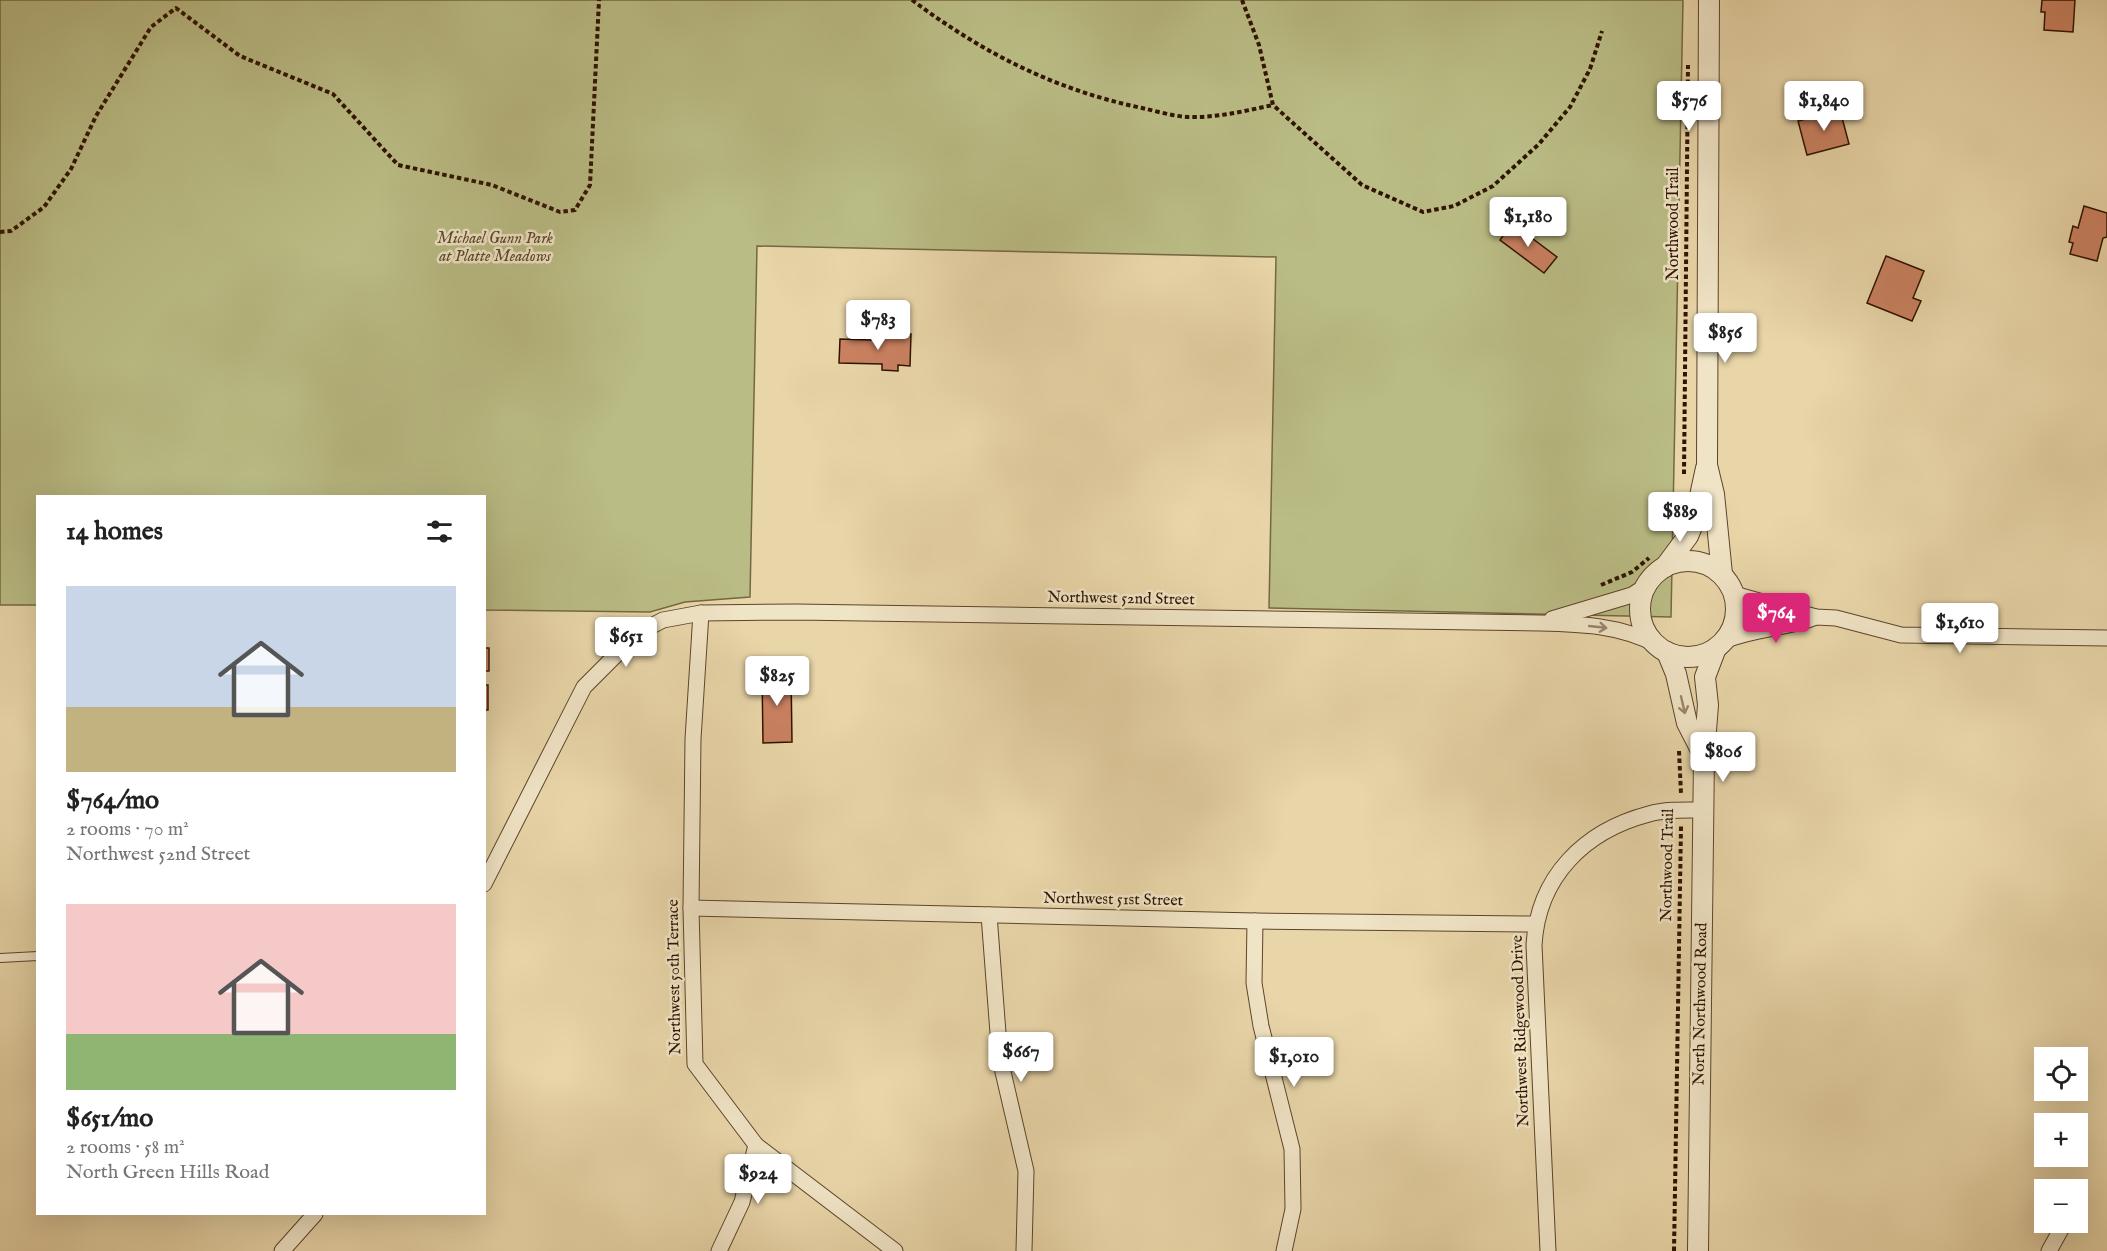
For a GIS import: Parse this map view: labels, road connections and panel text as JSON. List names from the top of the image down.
{
  "streets": {
    "street": [
      "Northwest 52nd Street",
      "Northwest 51st Street",
      "Northwest 50th Terrace",
      "North Northwood Road",
      "Northwest Ridgewood Drive"
    ],
    "path": ["Northwood Trail"]
  },
  "crossings": [
    ["Northwood Trail", "Northwest Ridgewood Drive"],
    ["Northwest 52nd Street", "Northwest 50th Terrace"],
    ["Northwest 52nd Street", "North Northwood Road"],
    ["Northwest 51st Street", "Northwest 50th Terrace"],
    ["Northwest 51st Street", "Northwest Ridgewood Drive"],
    ["North Northwood Road", "Northwest Ridgewood Drive"]
  ],
  "parks": ["Michael Gunn Park at Platte Meadows"],
  "page": {
    "price": [
      "$576",
      "$1,840",
      "$1,180",
      "$783",
      "$856",
      "$889",
      "$764",
      "$1,610",
      "$651",
      "$825",
      "$806",
      "$667",
      "$1,010",
      "$924"
    ],
    "heading": "14 homes",
    "list": [
      {
        "name": "$764/mo",
        "note": "2 rooms · 70 m² · Northwest 52nd Street"
      },
      {
        "name": "$651/mo",
        "note": "2 rooms · 58 m² · North Green Hills Road"
      }
    ],
    "map_buttons": ["+", "−"]
  }
}
